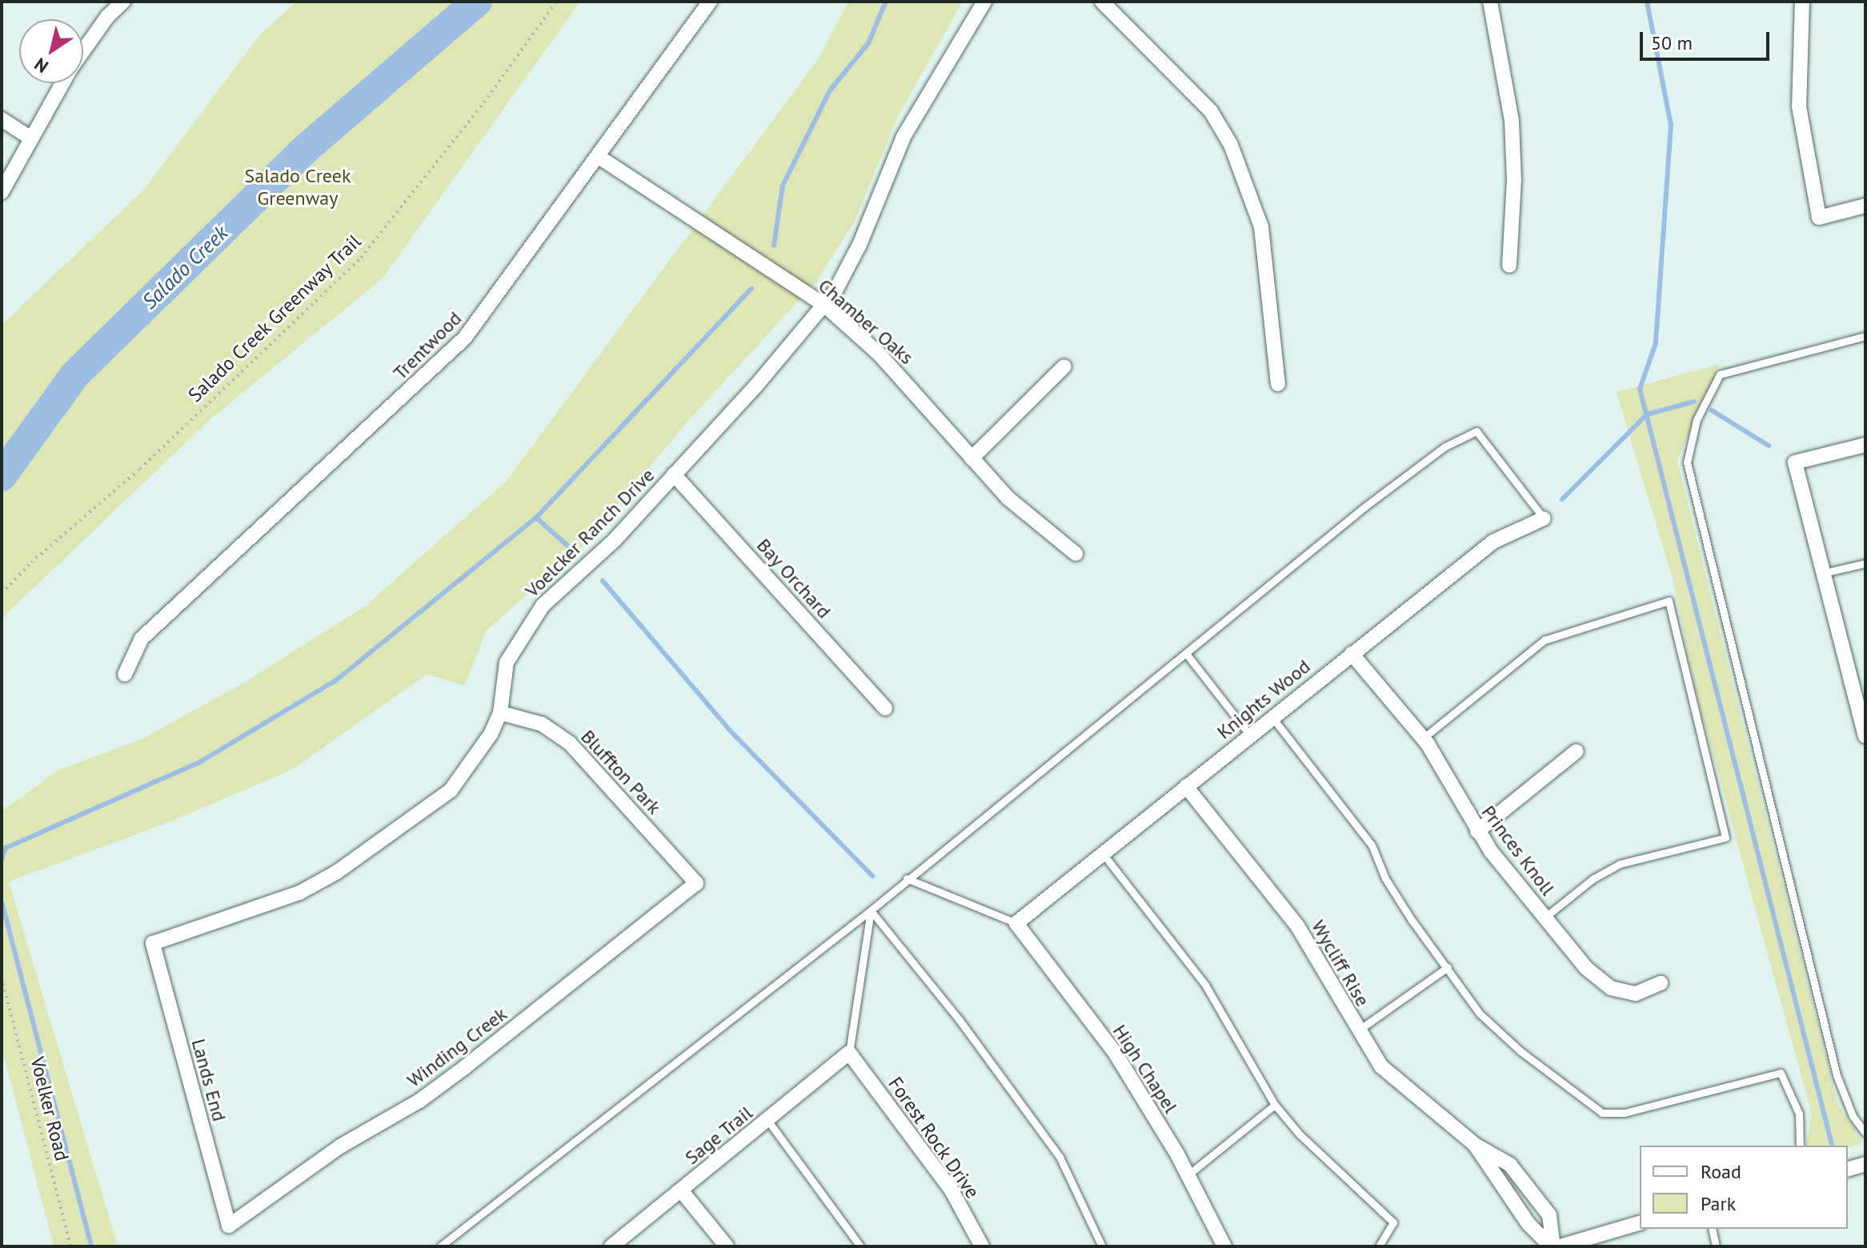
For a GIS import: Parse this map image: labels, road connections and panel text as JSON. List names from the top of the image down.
{
  "streets": {
    "street": [
      "Chamber Oaks",
      "Trentwood",
      "Voelcker Ranch Drive",
      "Bay Orchard",
      "Knights Wood",
      "Bluffton Park",
      "Princes Knoll",
      "Wycliff Rise",
      "Winding Creek",
      "High Chapel",
      "Lands End",
      "Sage Trail",
      "Forest Rock Drive"
    ],
    "path": ["Salado Creek Greenway Trail", "Voelker Road"]
  },
  "crossings": [
    ["Chamber Oaks", "Trentwood"],
    ["Chamber Oaks", "Voelcker Ranch Drive"],
    ["Voelcker Ranch Drive", "Bay Orchard"],
    ["Voelcker Ranch Drive", "Bluffton Park"],
    ["Voelcker Ranch Drive", "Lands End"],
    ["Knights Wood", "Princes Knoll"],
    ["Knights Wood", "Wycliff Rise"],
    ["Knights Wood", "High Chapel"],
    ["Bluffton Park", "Winding Creek"],
    ["Winding Creek", "Lands End"],
    ["Sage Trail", "Forest Rock Drive"]
  ],
  "water": ["Salado Creek"],
  "parks": ["Salado Creek Greenway"],
  "legend": ["Road", "Park"],
  "scale_bar": "50 m",
  "north": "bottom left"
}
